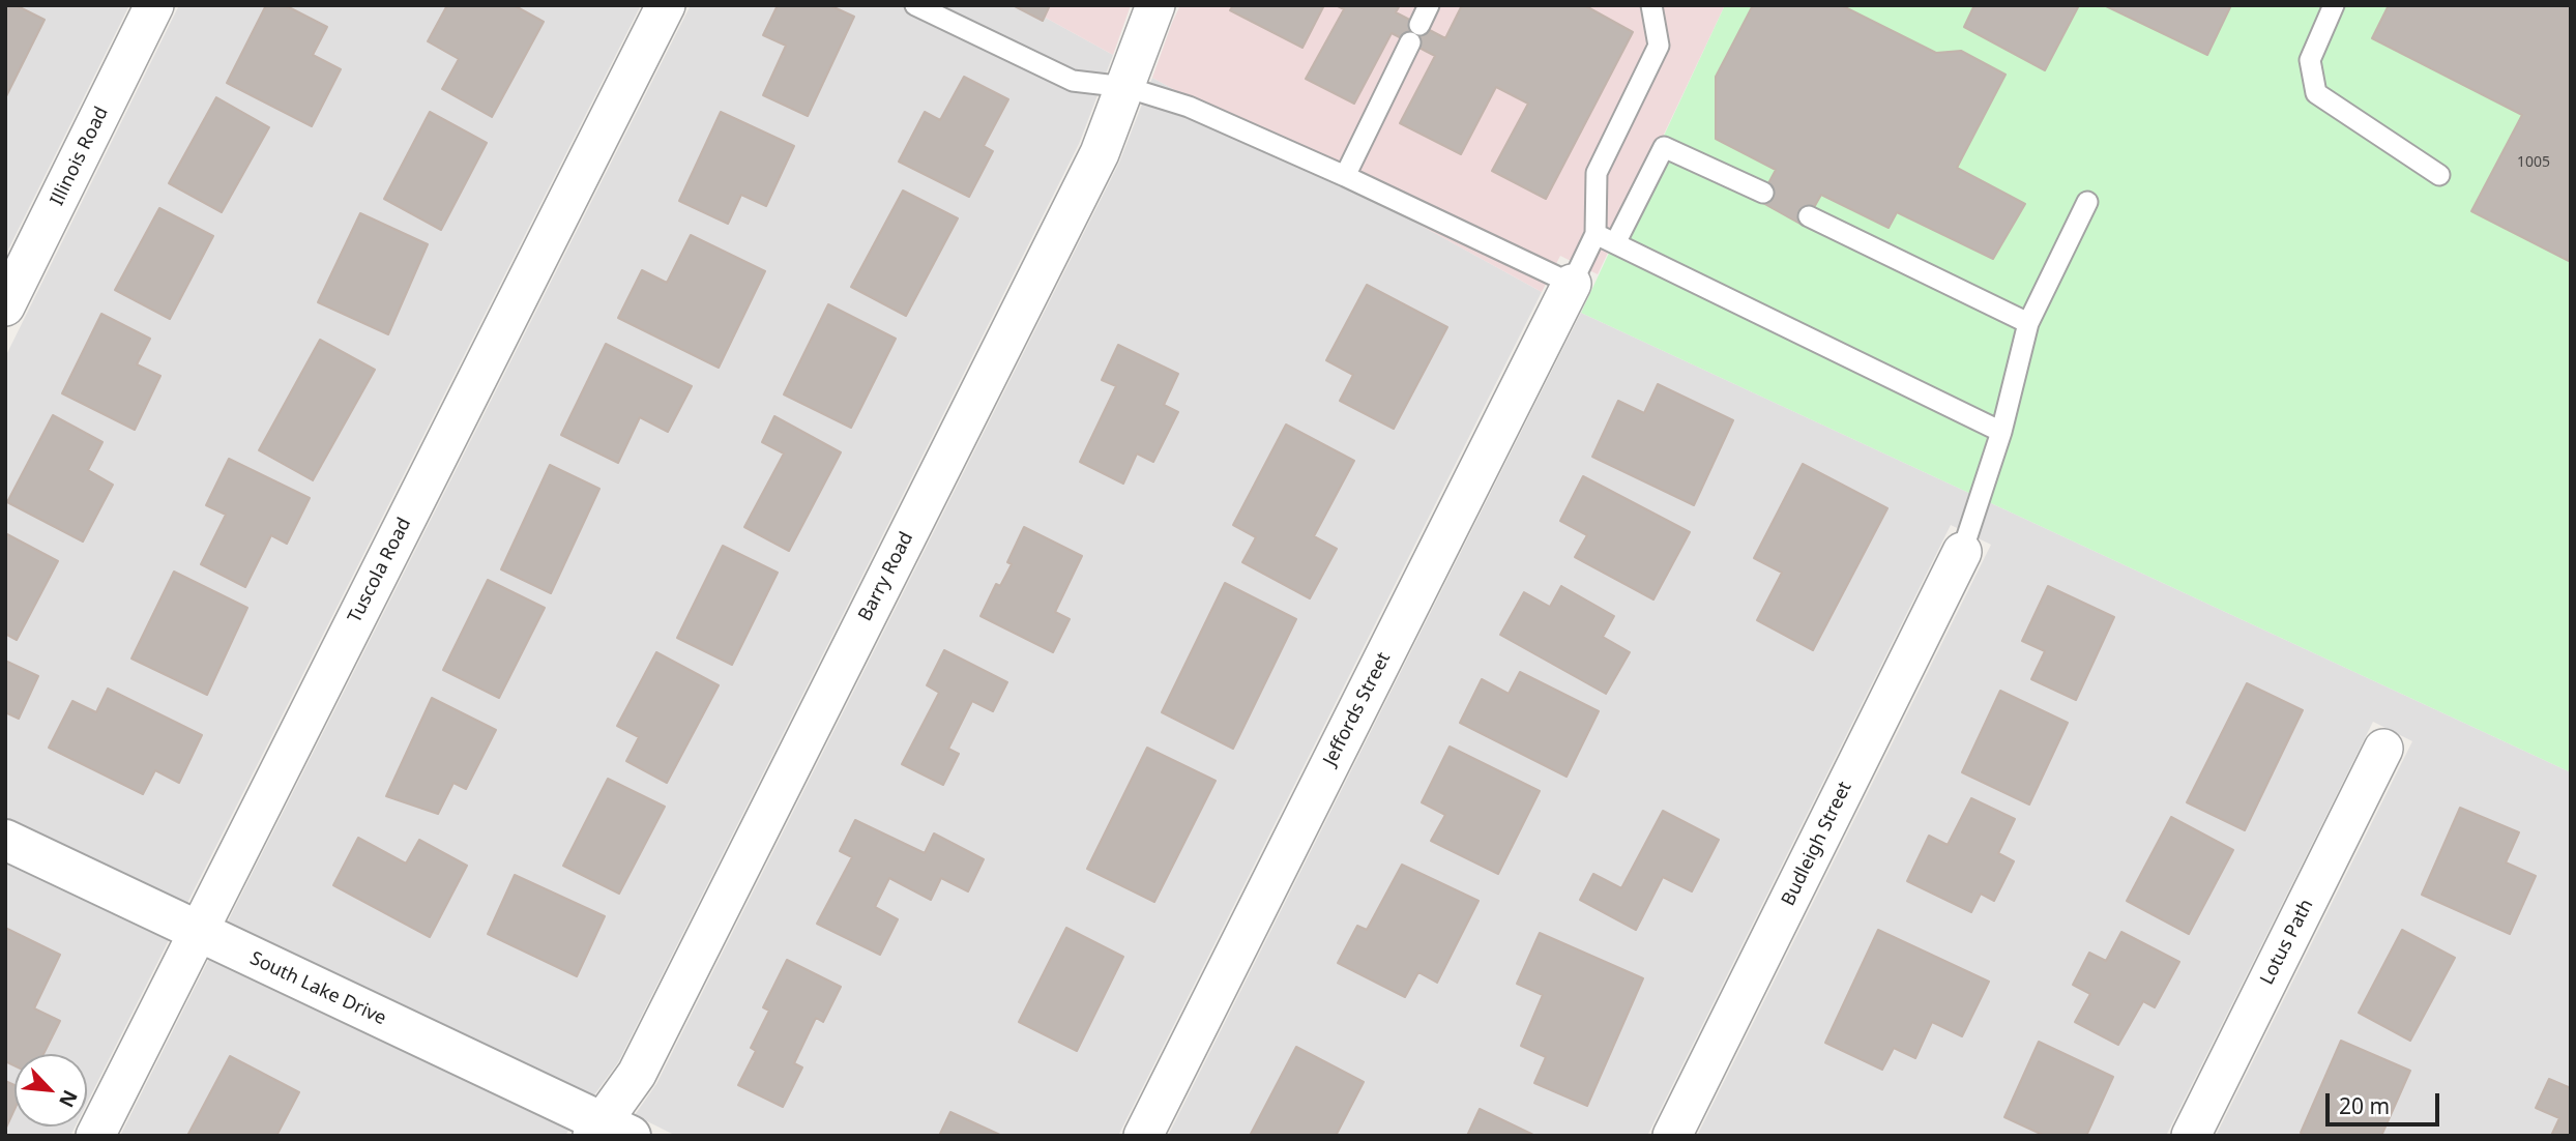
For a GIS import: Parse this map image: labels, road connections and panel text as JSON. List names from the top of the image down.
{
  "streets": {
    "street": [
      "Illinois Road",
      "Tuscola Road",
      "Barry Road",
      "Jeffords Street",
      "Budleigh Street",
      "Lotus Path",
      "South Lake Drive"
    ]
  },
  "crossings": [
    ["Tuscola Road", "South Lake Drive"],
    ["Barry Road", "South Lake Drive"]
  ],
  "house_numbers": ["1005"],
  "scale_bar": "20 m",
  "north": "bottom right"
}
